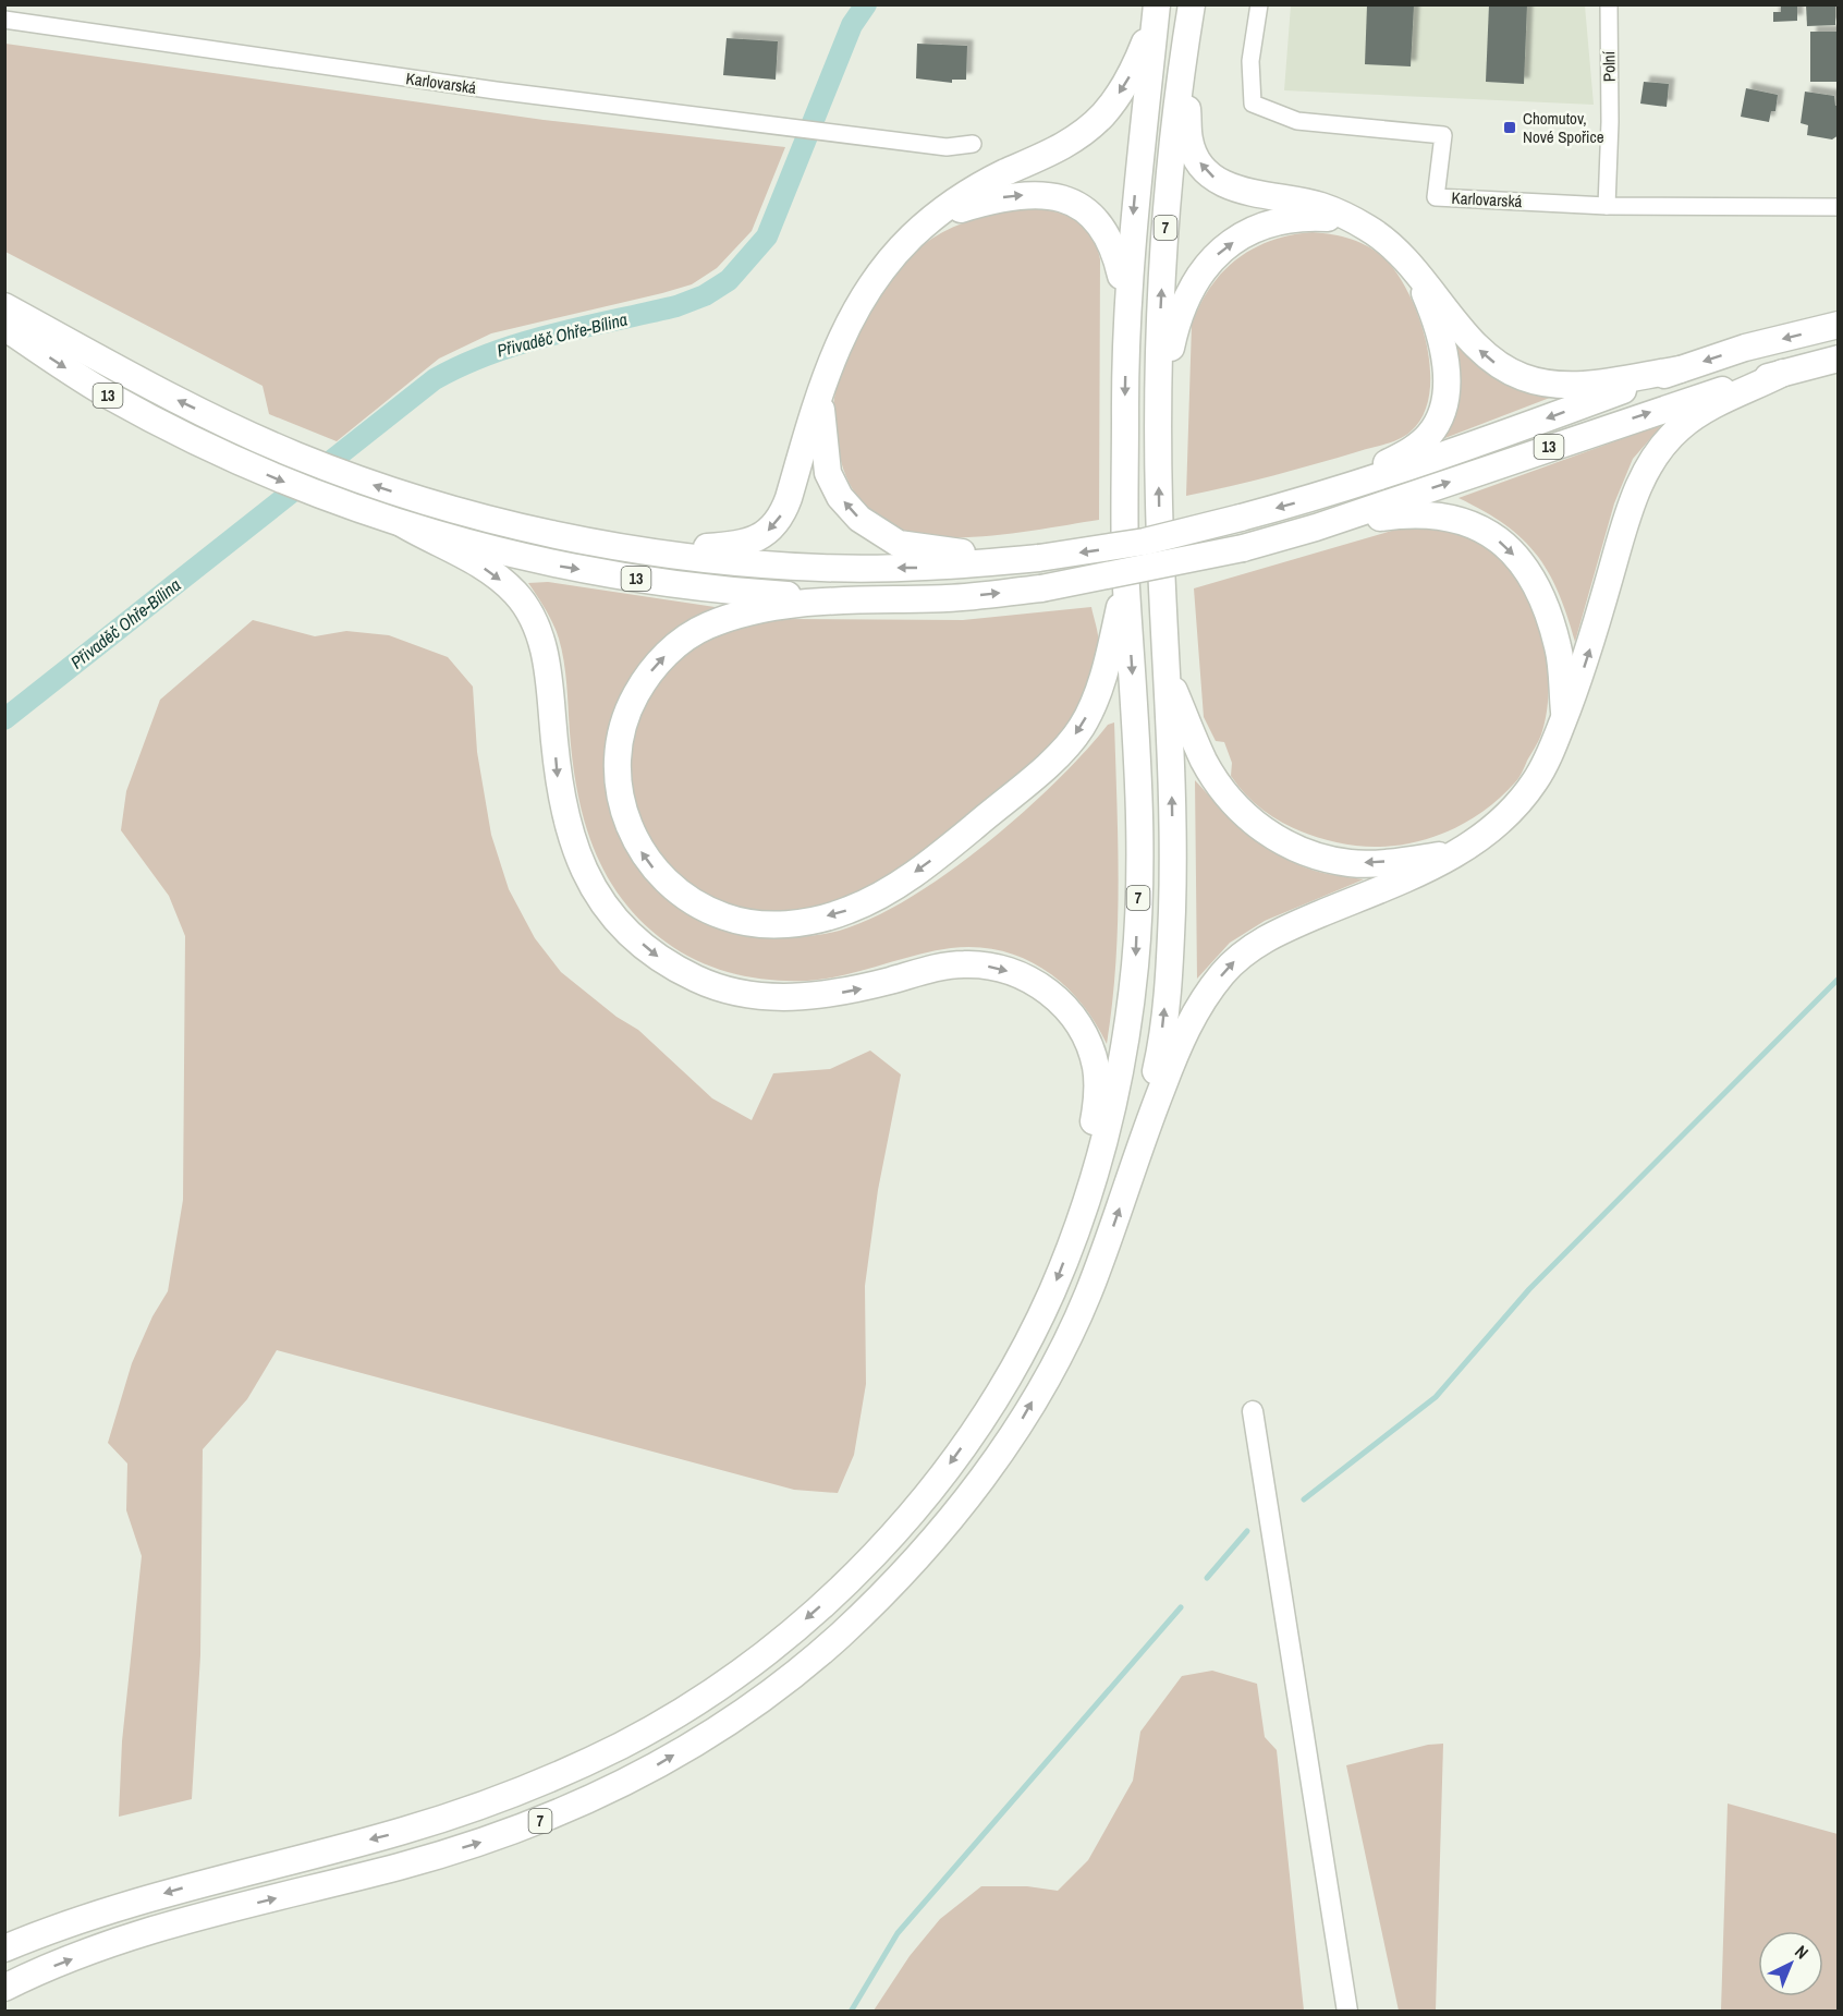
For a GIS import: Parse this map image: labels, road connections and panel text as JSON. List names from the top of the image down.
{
  "streets": {
    "highway": ["7", "13"],
    "street": ["Polní", "Karlovarská"]
  },
  "crossings": [
    ["Polní", "Karlovarská"]
  ],
  "water": ["Přivaděč Ohře-Bílina"],
  "places": {
    "transit": ["Chomutov, Nové Spořice"]
  },
  "north": "top right"
}
